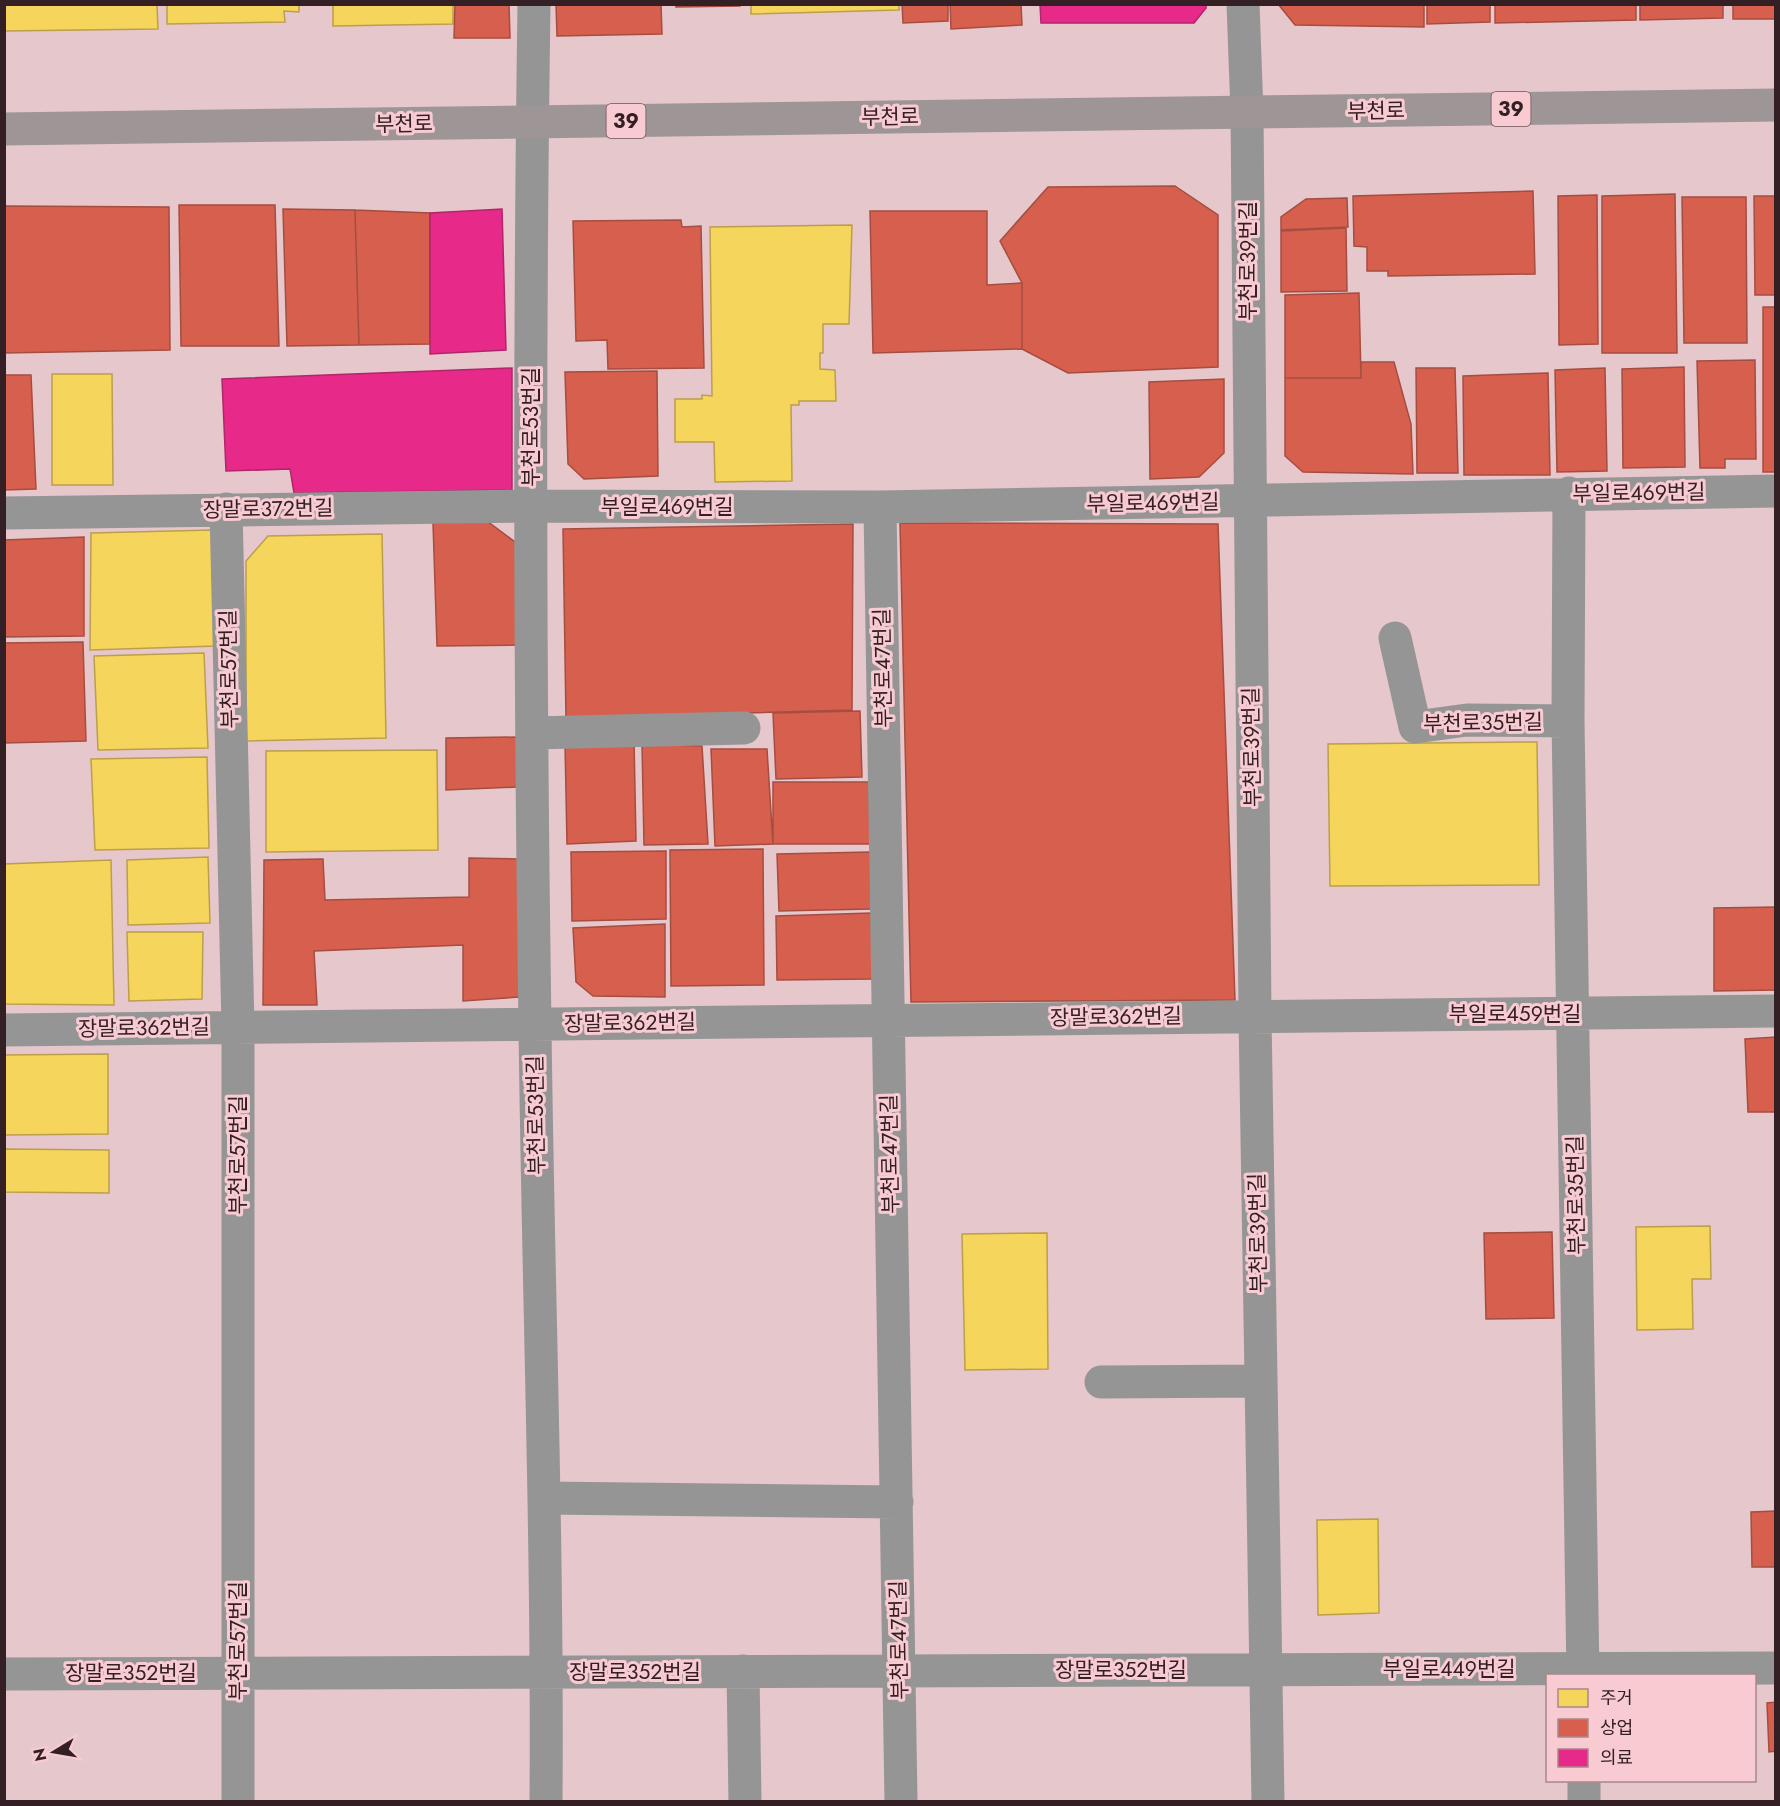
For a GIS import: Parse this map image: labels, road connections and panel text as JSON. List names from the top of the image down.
{
  "streets": {
    "main road": ["39", "부천로"],
    "street": [
      "부천로39번길",
      "부천로53번길",
      "부일로469번길",
      "장말로372번길",
      "부천로47번길",
      "부천로57번길",
      "부천로35번길",
      "부일로459번길",
      "장말로362번길",
      "부일로449번길",
      "장말로352번길"
    ]
  },
  "crossings": [
    ["부천로", "부천로39번길"],
    ["부천로", "부천로53번길"],
    ["부천로39번길", "부일로469번길"],
    ["부천로39번길", "부일로459번길"],
    ["부천로39번길", "장말로362번길"],
    ["부천로39번길", "부일로449번길"],
    ["부천로39번길", "장말로352번길"],
    ["부천로53번길", "부일로469번길"],
    ["부천로53번길", "장말로372번길"],
    ["부천로53번길", "장말로362번길"],
    ["부천로53번길", "장말로352번길"],
    ["부일로469번길", "장말로372번길"],
    ["부일로469번길", "부천로47번길"],
    ["부일로469번길", "부천로35번길"],
    ["장말로372번길", "부천로57번길"],
    ["부천로47번길", "장말로362번길"],
    ["부천로47번길", "장말로352번길"],
    ["부천로57번길", "장말로362번길"],
    ["부천로57번길", "장말로352번길"],
    ["부천로35번길", "부일로459번길"],
    ["부천로35번길", "부일로449번길"],
    ["부일로459번길", "장말로362번길"],
    ["부일로449번길", "장말로352번길"]
  ],
  "legend": ["주거", "상업", "의료"],
  "north": "left"
}
